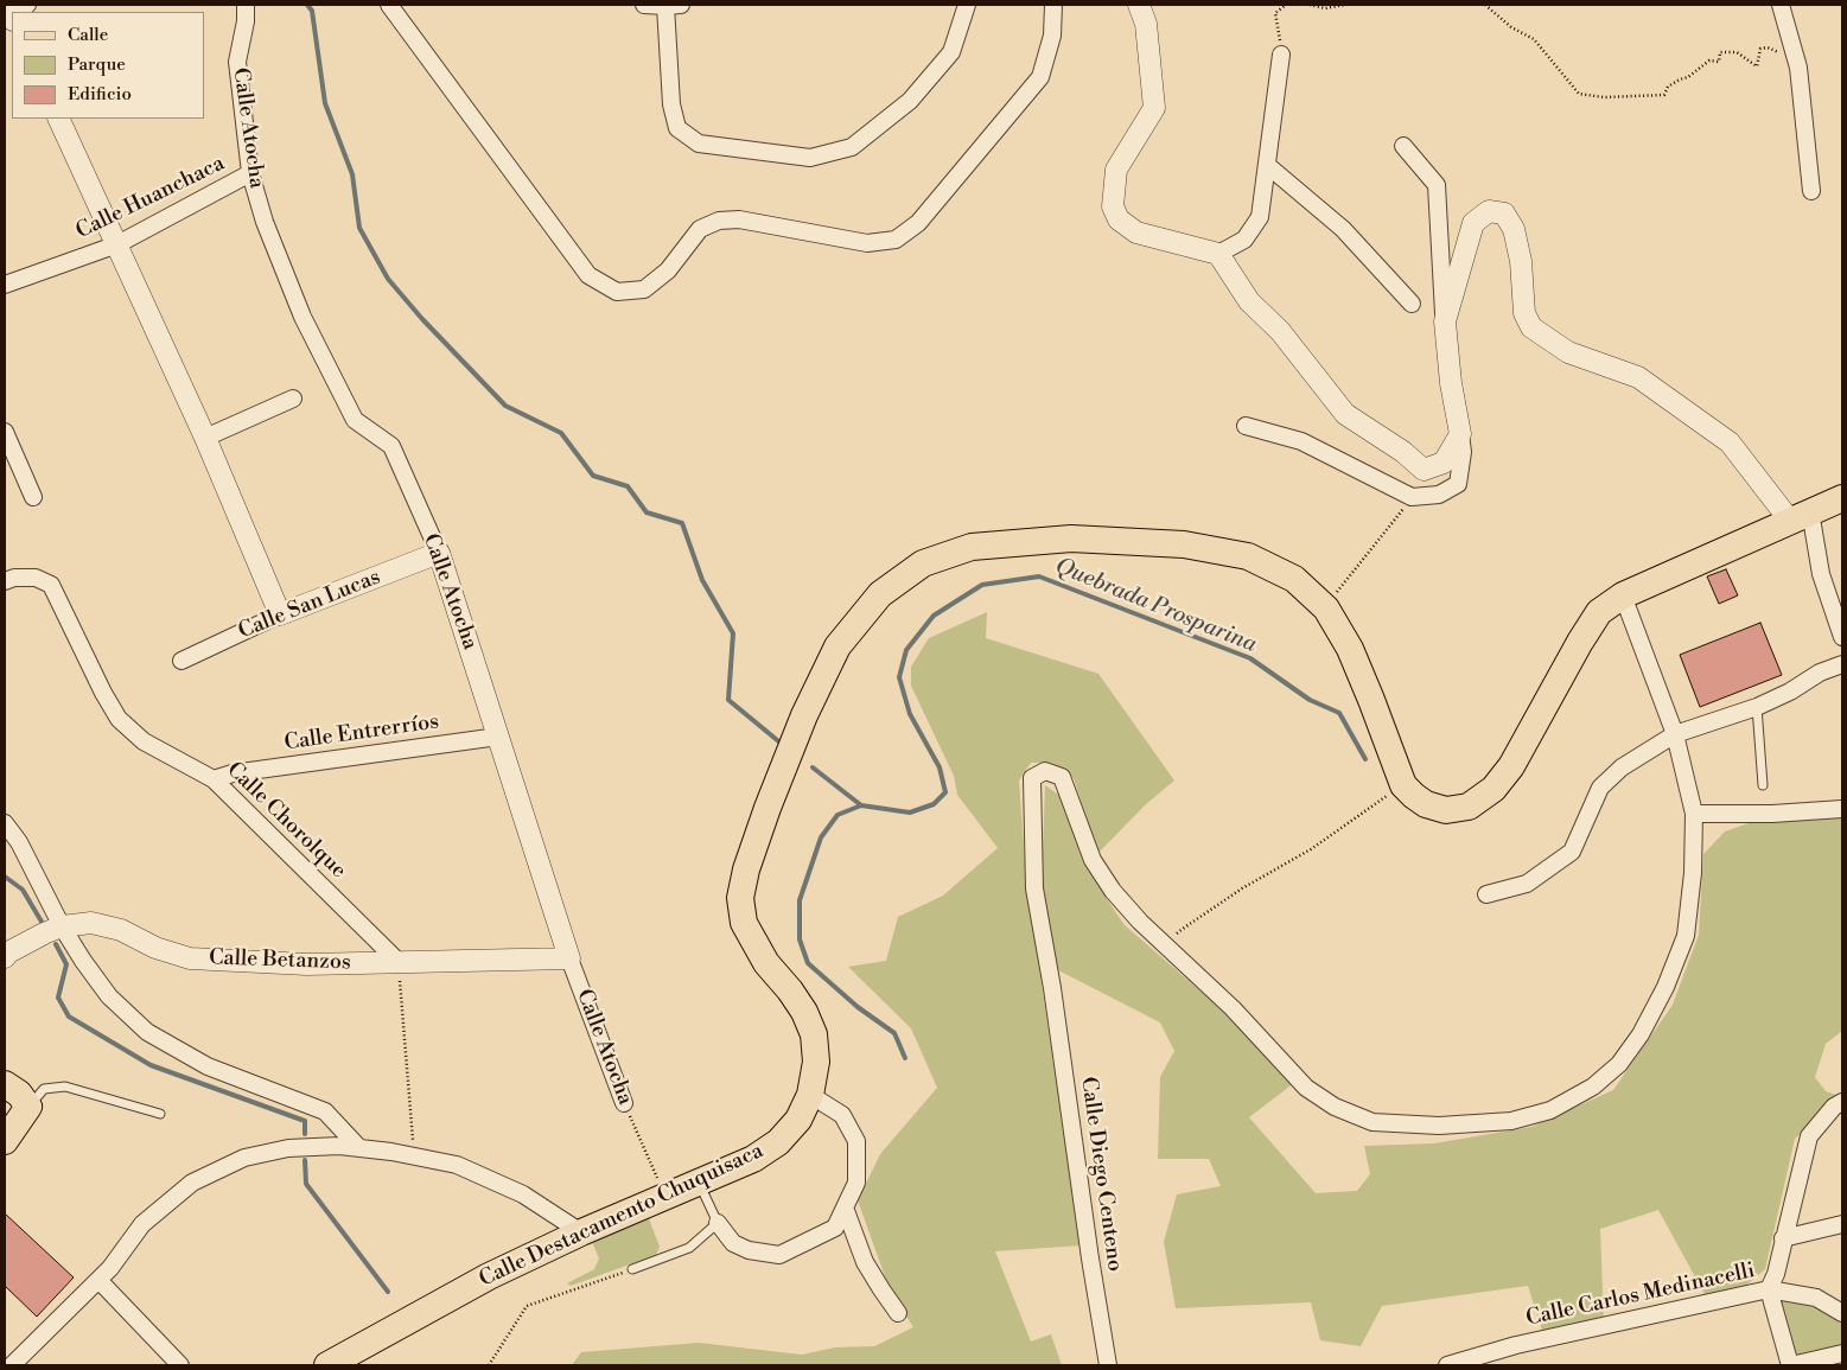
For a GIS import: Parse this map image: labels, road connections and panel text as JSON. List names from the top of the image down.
{
  "streets": {
    "main road": ["Calle Destacamento Chuquisaca"],
    "street": [
      "Calle Atocha",
      "Calle Huanchaca",
      "Calle San Lucas",
      "Calle Entrerríos",
      "Calle Chorolque",
      "Calle Betanzos",
      "Calle Diego Centeno",
      "Calle Carlos Medinacelli"
    ]
  },
  "crossings": [
    ["Calle Atocha", "Calle Huanchaca"],
    ["Calle Atocha", "Calle San Lucas"],
    ["Calle Atocha", "Calle Entrerríos"],
    ["Calle Atocha", "Calle Betanzos"],
    ["Calle Atocha", "Calle Destacamento Chuquisaca"],
    ["Calle Entrerríos", "Calle Chorolque"],
    ["Calle Chorolque", "Calle Betanzos"]
  ],
  "water": ["Quebrada Prosparina"],
  "legend": ["Calle", "Parque", "Edificio"]
}
